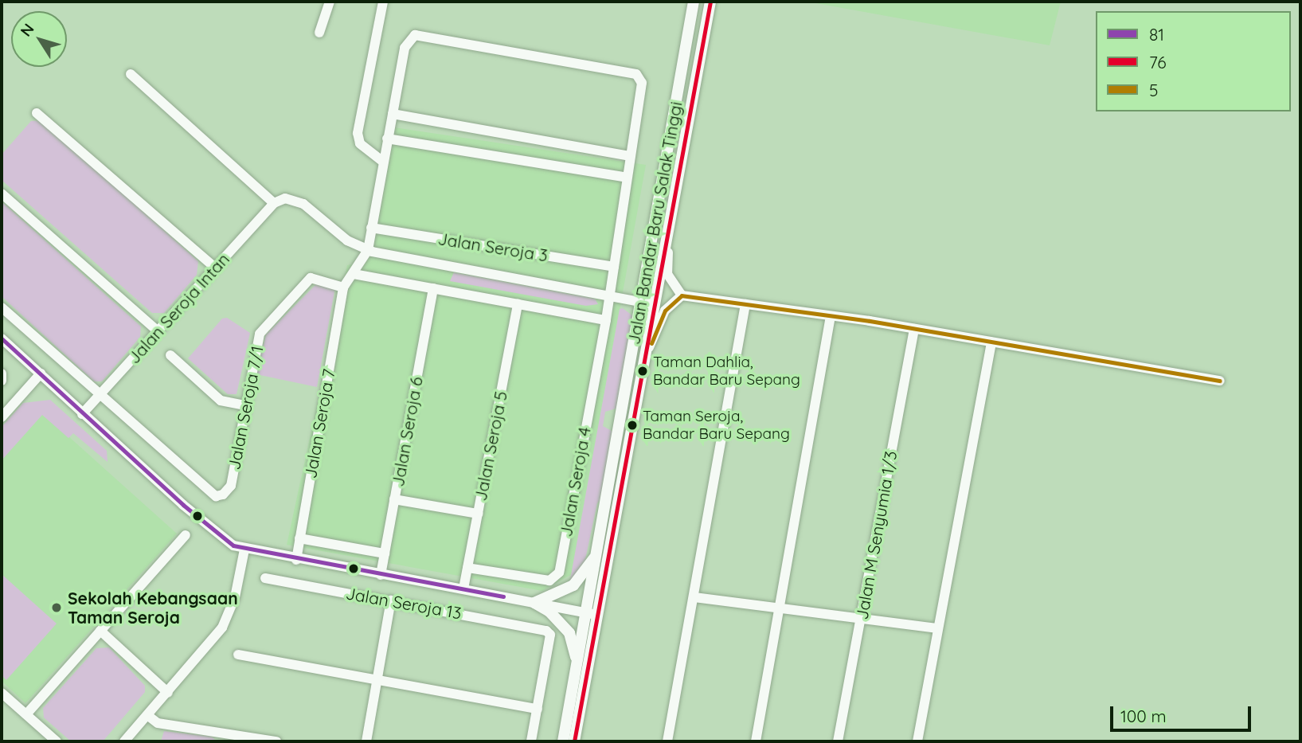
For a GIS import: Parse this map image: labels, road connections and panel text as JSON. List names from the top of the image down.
{
  "streets": {
    "main road": ["Jalan Bandar Baru Salak Tinggi"],
    "street": [
      "Jalan Seroja 3",
      "Jalan Seroja Intan",
      "Jalan Seroja 7/1",
      "Jalan Seroja 7",
      "Jalan Seroja 6",
      "Jalan Seroja 5",
      "Jalan Seroja 4",
      "Jalan M Senyumia 1/3",
      "Jalan Seroja 13"
    ]
  },
  "crossings": [
    ["Jalan Seroja 3", "Jalan Seroja 4"],
    ["Jalan Seroja Intan", "Jalan Seroja 7/1"],
    ["Jalan Seroja 7/1", "Jalan Seroja 7"],
    ["Jalan Seroja 5", "Jalan Seroja 4"]
  ],
  "places": ["Taman Dahlia, Bandar Baru Sepang", "Taman Seroja, Bandar Baru Sepang", "Sekolah Kebangsaan Taman Seroja"],
  "lines": ["transit line 76", "transit line 5", "transit line 81"],
  "legend": ["81", "76", "5"],
  "scale_bar": "100 m",
  "north": "top left"
}
